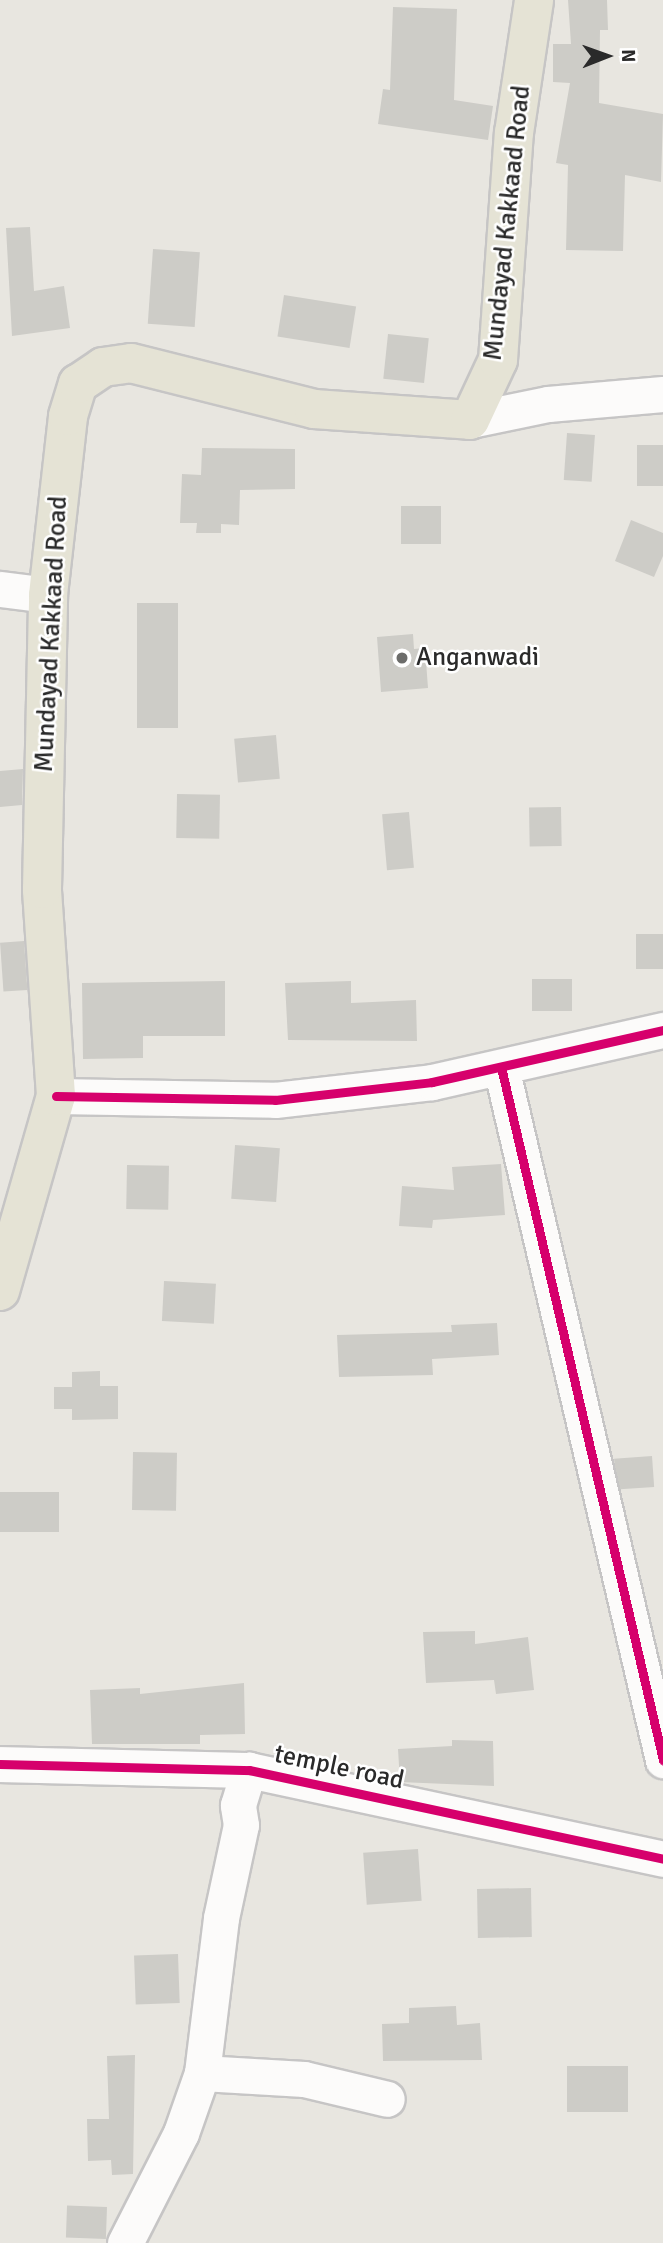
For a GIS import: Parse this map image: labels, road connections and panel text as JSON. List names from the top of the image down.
{
  "streets": {
    "main road": ["Mundayad Kakkaad Road"],
    "street": ["temple road"]
  },
  "places": ["Anganwadi"],
  "north": "right"
}
